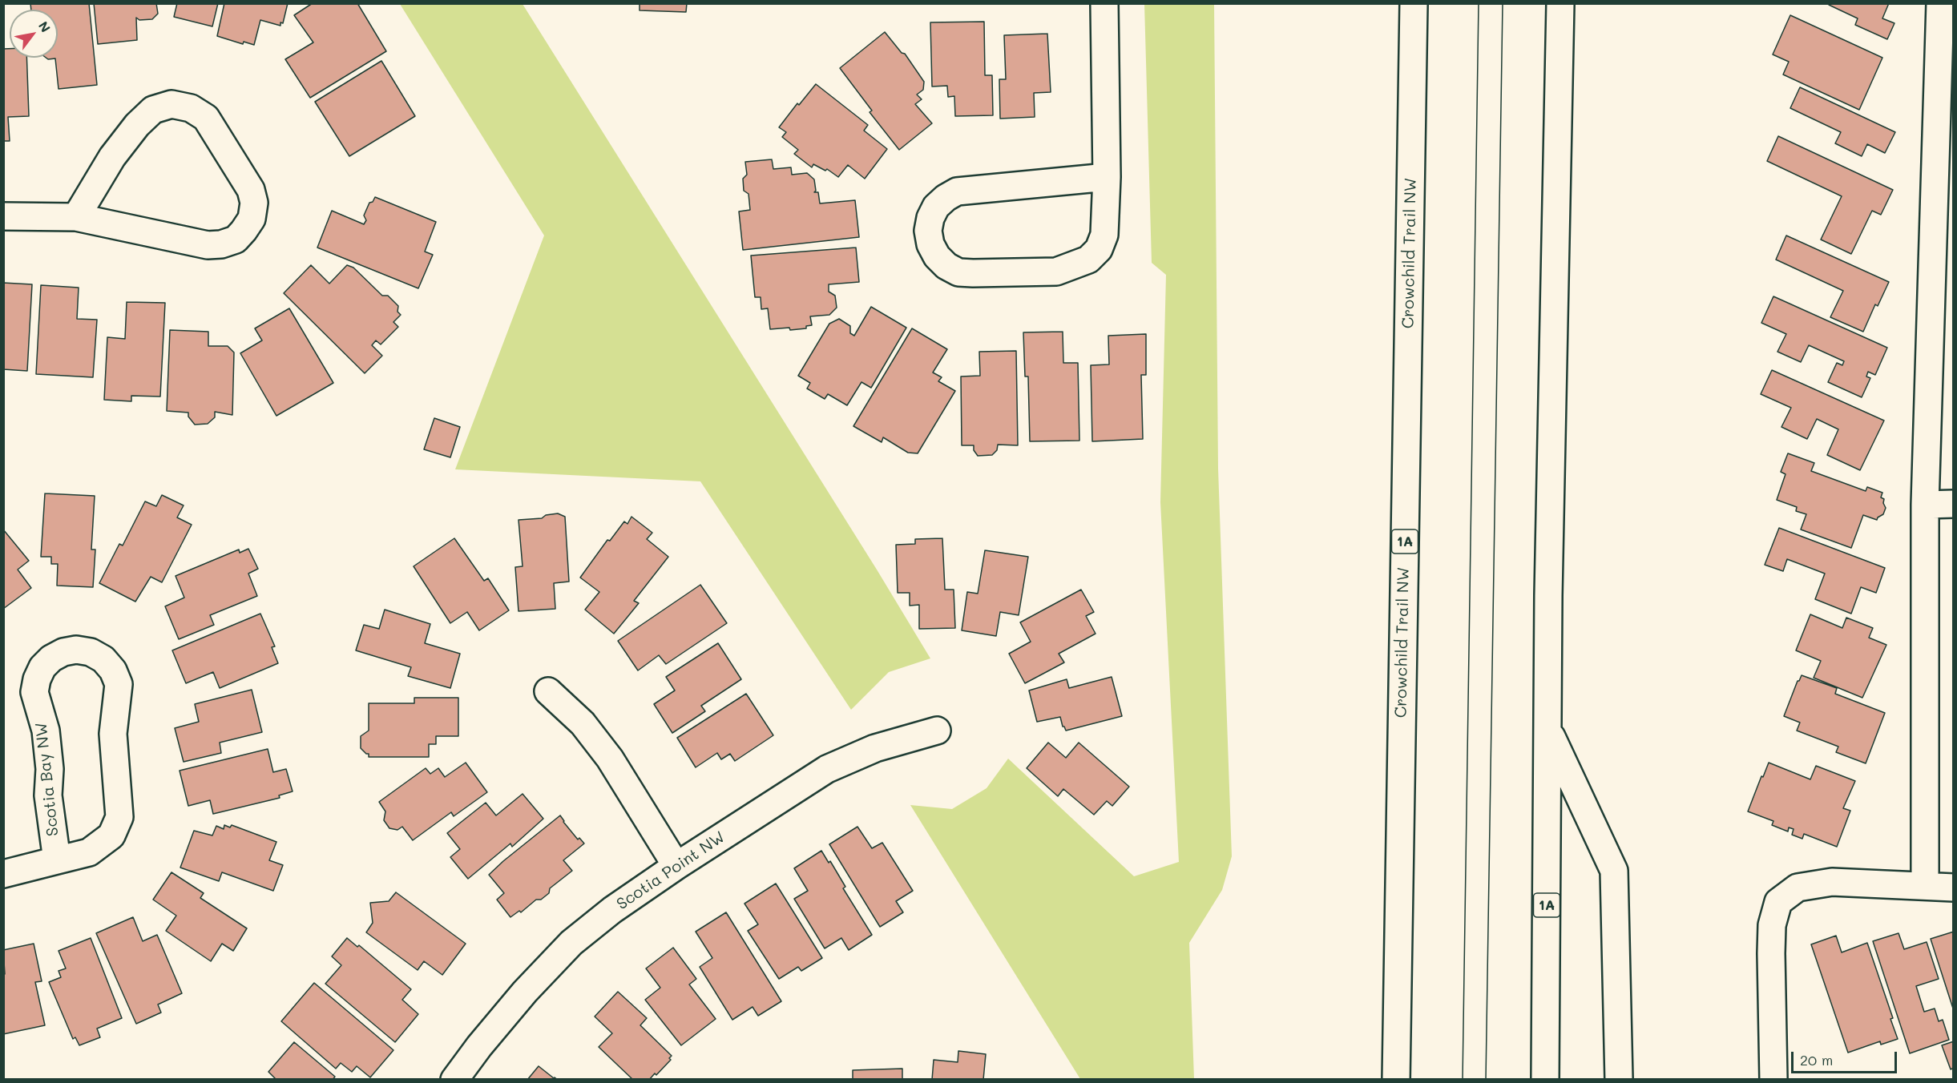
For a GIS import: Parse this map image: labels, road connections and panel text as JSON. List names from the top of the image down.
{
  "streets": {
    "main road": [
      "Crowchild Trail NW",
      "1A",
      "Scotia Bay NW",
      "Scotia Point NW"
    ]
  },
  "scale_bar": "20 m",
  "north": "top right"
}
